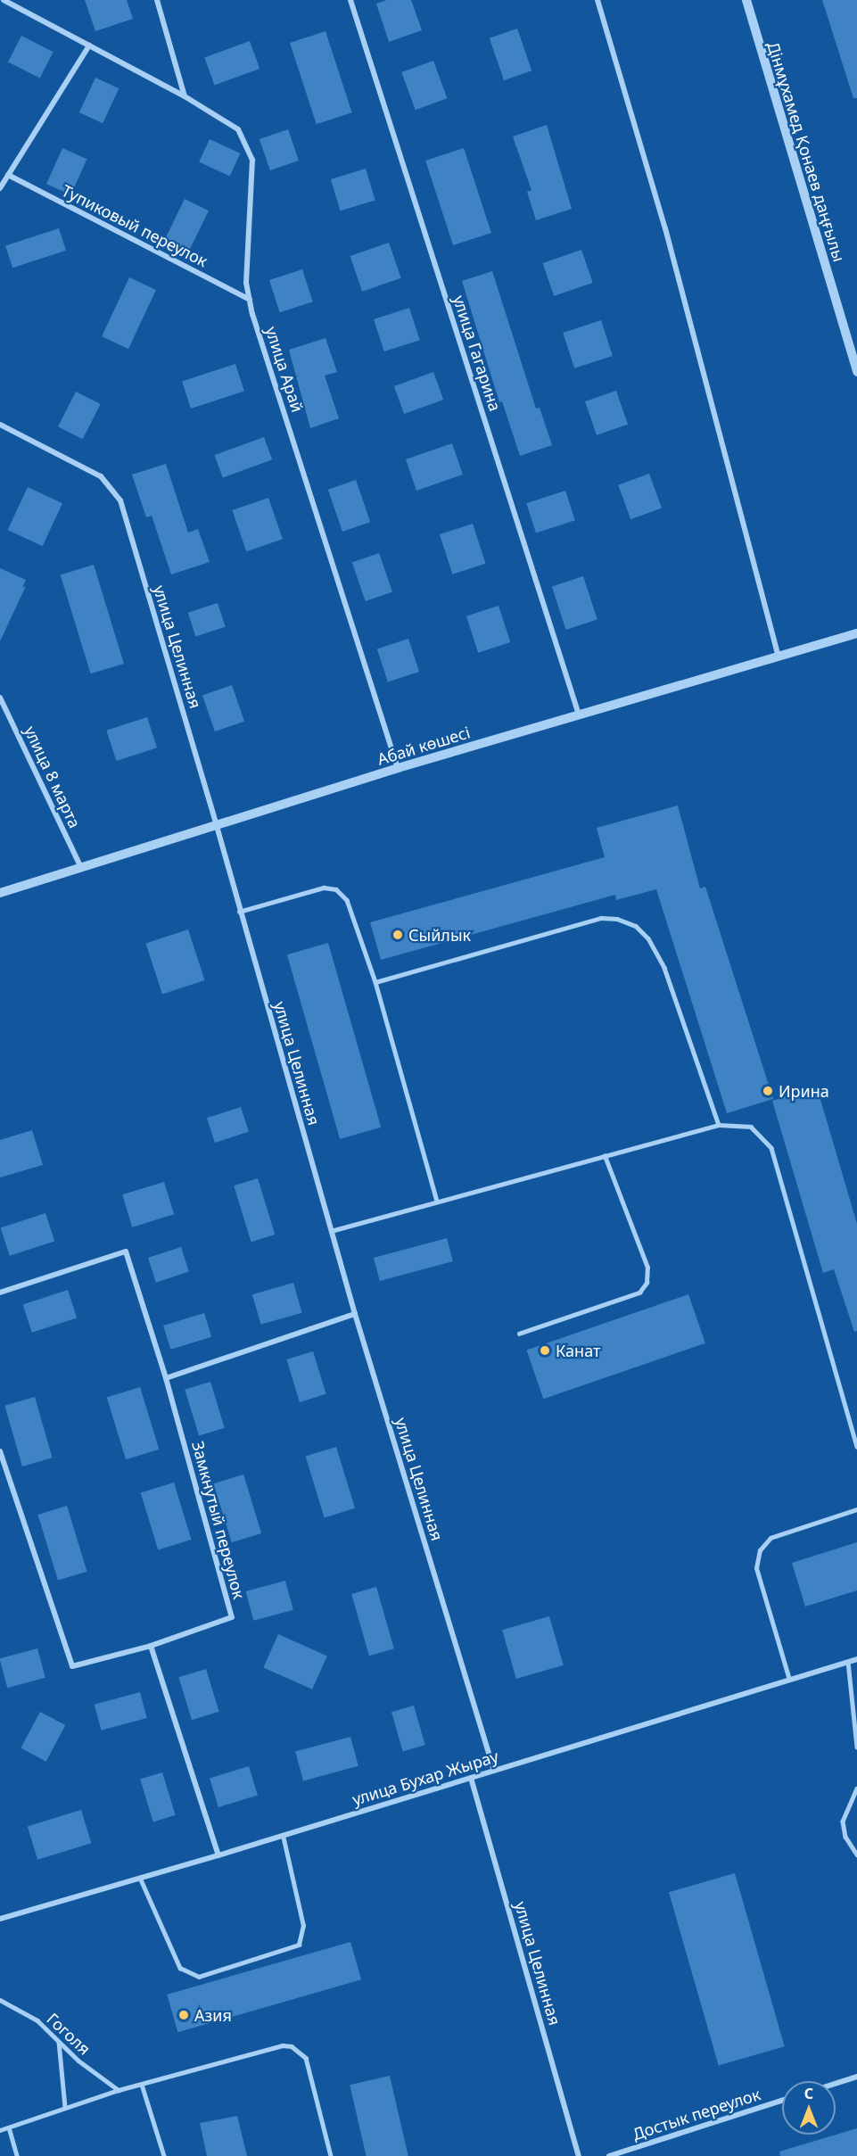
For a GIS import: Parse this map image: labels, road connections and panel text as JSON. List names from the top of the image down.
{
  "streets": {
    "street": [
      "Дінмұхамед Қонаев даңғылы",
      "Тупиковый переулок",
      "улица Гагарина",
      "улица Арай",
      "улица Целинная",
      "Абай көшесі",
      "улица 8 марта",
      "Замкнутый переулок",
      "улица Бухар Жырау",
      "Достык переулок"
    ],
    "lane": ["Гоголя"]
  },
  "crossings": [
    ["Тупиковый переулок", "улица Арай"],
    ["улица Гагарина", "Абай көшесі"],
    ["улица Арай", "Абай көшесі"],
    ["улица Целинная", "Абай көшесі"],
    ["улица Целинная", "улица Бухар Жырау"],
    ["Абай көшесі", "улица 8 марта"]
  ],
  "places": [
    "Сыйлык",
    "Ирина",
    "Канат",
    "Азия"
  ],
  "north": "top"
}
